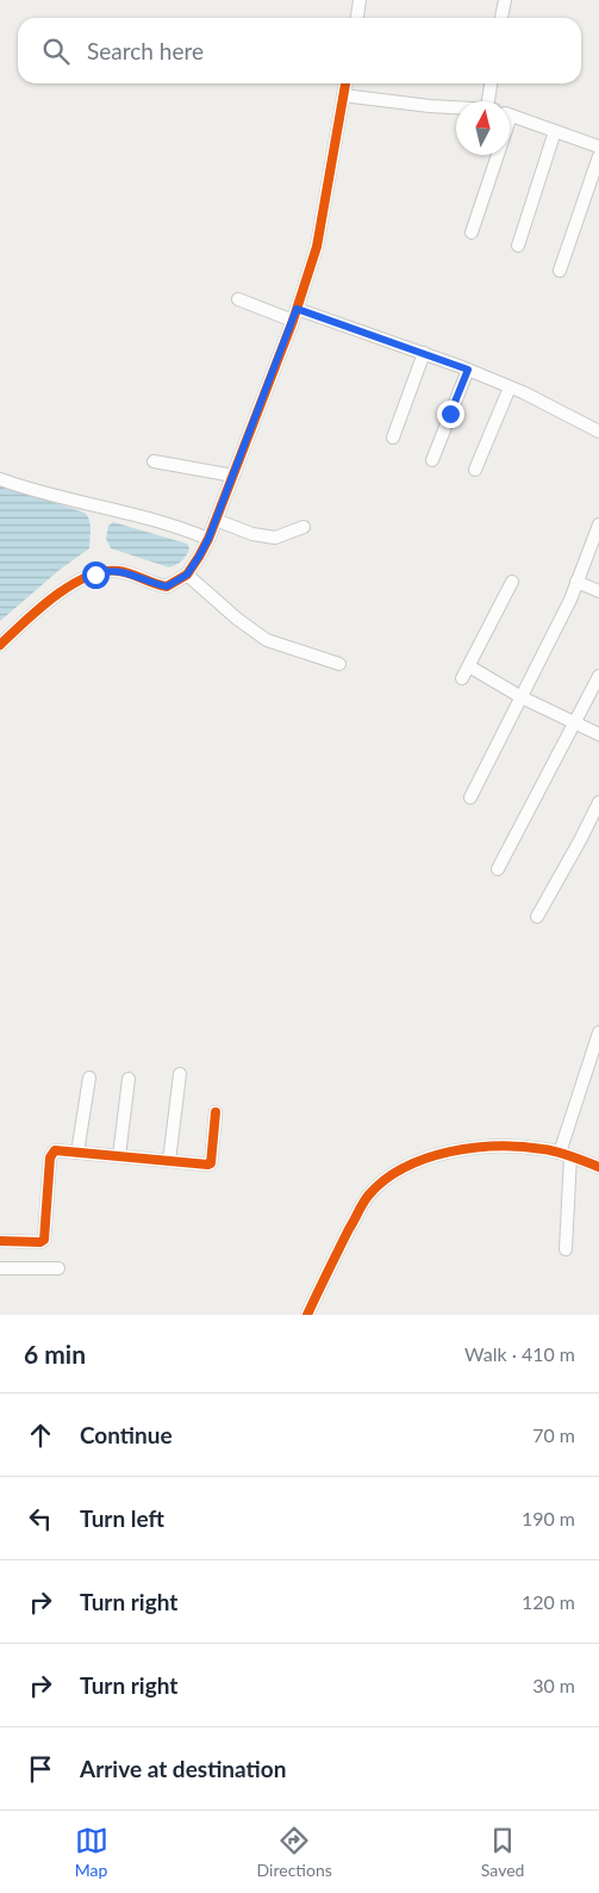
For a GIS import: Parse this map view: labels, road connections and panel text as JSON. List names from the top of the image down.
{
  "north": "top",
  "page": {
    "search": "Search here",
    "heading": ["6 min", "Walk · 410 m"],
    "list": [
      ["Continue", "70 m"],
      ["Turn left", "190 m"],
      ["Turn right", "120 m"],
      ["Turn right", "30 m"],
      "Arrive at destination"
    ],
    "nav": ["Map", "Directions", "Saved"]
  }
}
